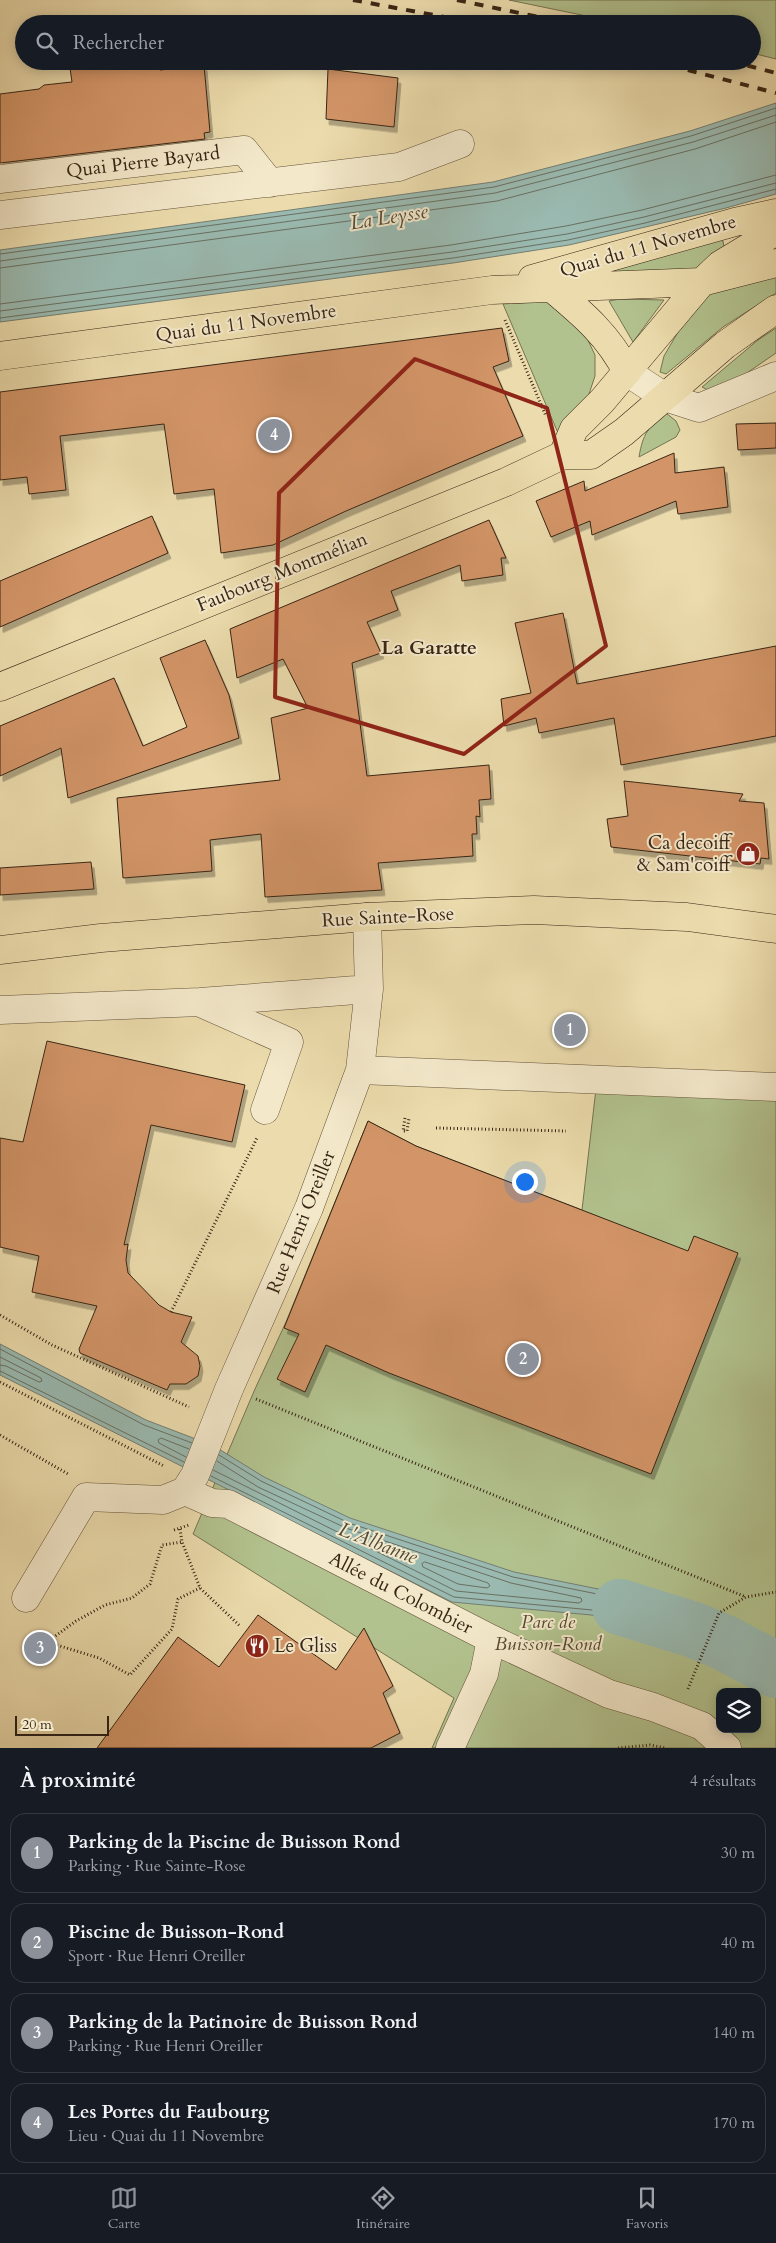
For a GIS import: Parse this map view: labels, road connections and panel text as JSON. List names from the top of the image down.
{
  "streets": {
    "main road": ["Quai du 11 Novembre", "Faubourg Montmélian", "Rue Sainte-Rose"],
    "street": ["Quai Pierre Bayard", "Rue Henri Oreiller", "Allée du Colombier"]
  },
  "crossings": [
    ["Rue Sainte-Rose", "Rue Henri Oreiller"],
    ["Rue Henri Oreiller", "Allée du Colombier"]
  ],
  "districts": ["La Garatte"],
  "water": ["La Leysse", "L'Albanne"],
  "parks": ["Parc de Buisson-Rond"],
  "places": {
    "shop": ["Ca decoiff & Sam'coiff"],
    "restaurant": ["Le Gliss"]
  },
  "scale_bar": "20 m",
  "page": {
    "search": "Rechercher",
    "pins": [
      "4",
      "1",
      "2",
      "3"
    ],
    "scale": "20 m",
    "heading": ["À proximité", "4 résultats"],
    "list": [
      {
        "mark": "1",
        "name": "Parking de la Piscine de Buisson Rond",
        "note": "Parking · Rue Sainte-Rose",
        "value": "30 m"
      },
      {
        "mark": "2",
        "name": "Piscine de Buisson-Rond",
        "note": "Sport · Rue Henri Oreiller",
        "value": "40 m"
      },
      {
        "mark": "3",
        "name": "Parking de la Patinoire de Buisson Rond",
        "note": "Parking · Rue Henri Oreiller",
        "value": "140 m"
      },
      {
        "mark": "4",
        "name": "Les Portes du Faubourg",
        "note": "Lieu · Quai du 11 Novembre",
        "value": "170 m"
      }
    ],
    "nav": ["Carte", "Itinéraire", "Favoris"]
  }
}
